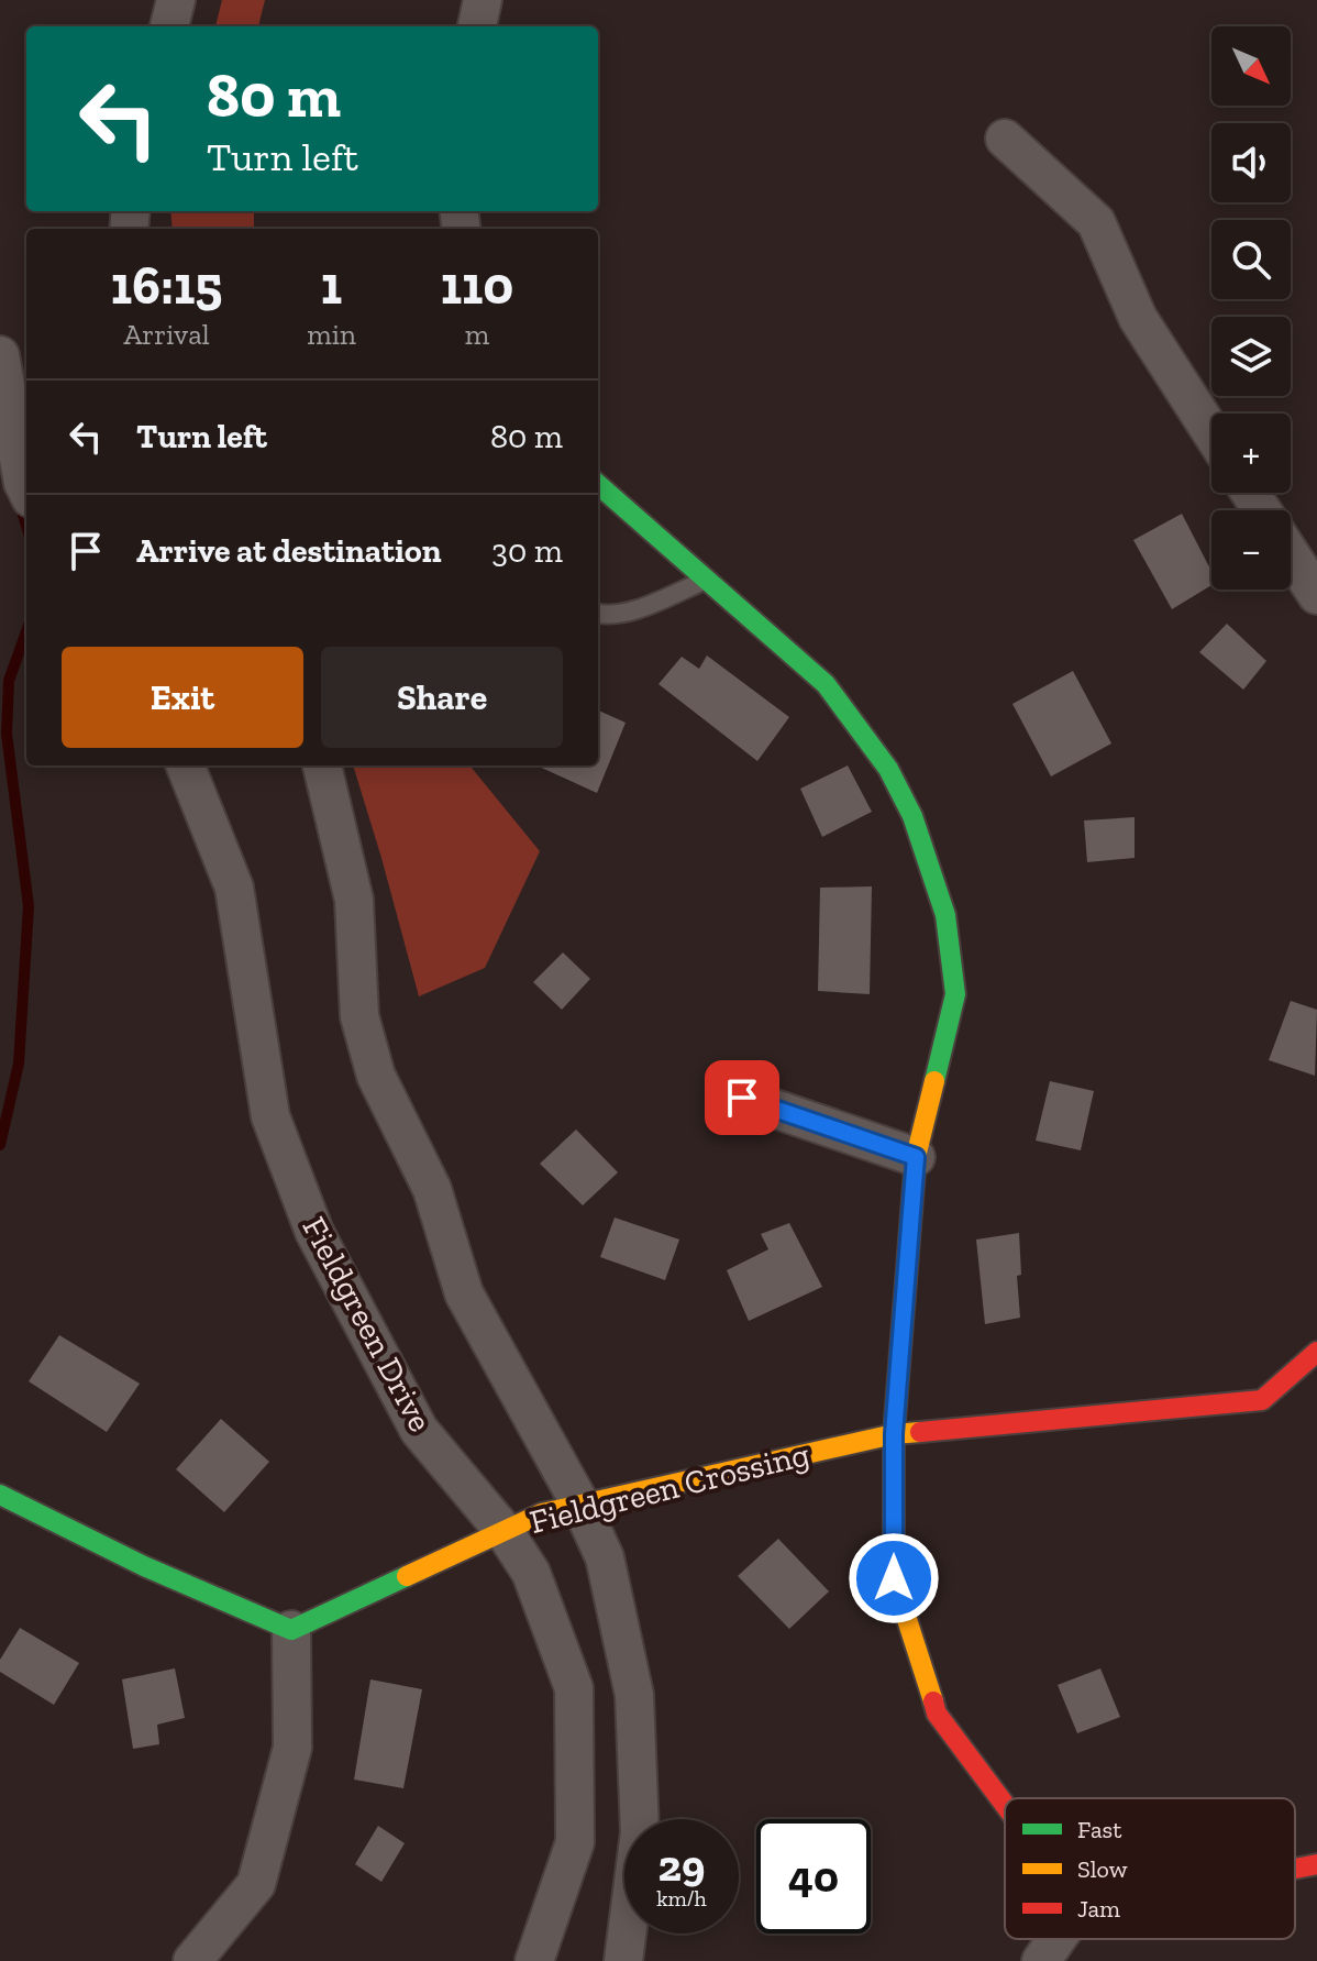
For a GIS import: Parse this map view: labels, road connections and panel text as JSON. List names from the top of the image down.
{
  "streets": {
    "street": ["Fieldgreen Drive", "Fieldgreen Crossing"]
  },
  "crossings": [
    ["Fieldgreen Drive", "Fieldgreen Crossing"]
  ],
  "legend": ["Fast", "Slow", "Jam"],
  "north": "bottom right",
  "page": {
    "map_buttons": ["+", "−"],
    "turn": ["80 m", "Turn left"],
    "eta": [
      "16:15",
      "Arrival",
      "1",
      "min",
      "110",
      "m"
    ],
    "list": [
      {
        "name": "Turn left",
        "value": "80 m"
      },
      {
        "name": "Arrive at destination",
        "value": "30 m"
      }
    ],
    "buttons": ["Exit", "Share"],
    "speed": "29 km/h",
    "limit": "40"
  }
}
